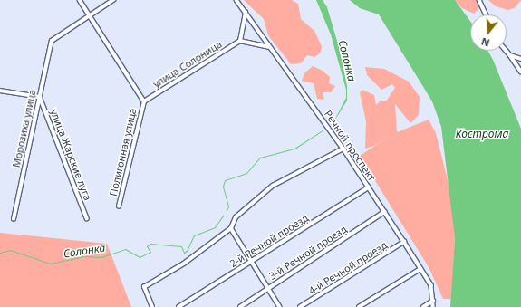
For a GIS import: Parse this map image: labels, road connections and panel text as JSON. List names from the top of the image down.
{
  "streets": {
    "street": [
      "улица Солоница",
      "Морозиха улица",
      "Речной проспект",
      "Полигонная улица",
      "улица Жарские луга",
      "2-й Речной проезд",
      "3-й Речной проезд",
      "4-й Речной проезд"
    ]
  },
  "crossings": [
    ["улица Солоница", "Полигонная улица"],
    ["Морозиха улица", "улица Жарские луга"],
    ["Речной проспект", "2-й Речной проезд"],
    ["Речной проспект", "3-й Речной проезд"],
    ["Речной проспект", "4-й Речной проезд"]
  ],
  "water": ["Солонка", "Кострома"],
  "north": "bottom"
}
